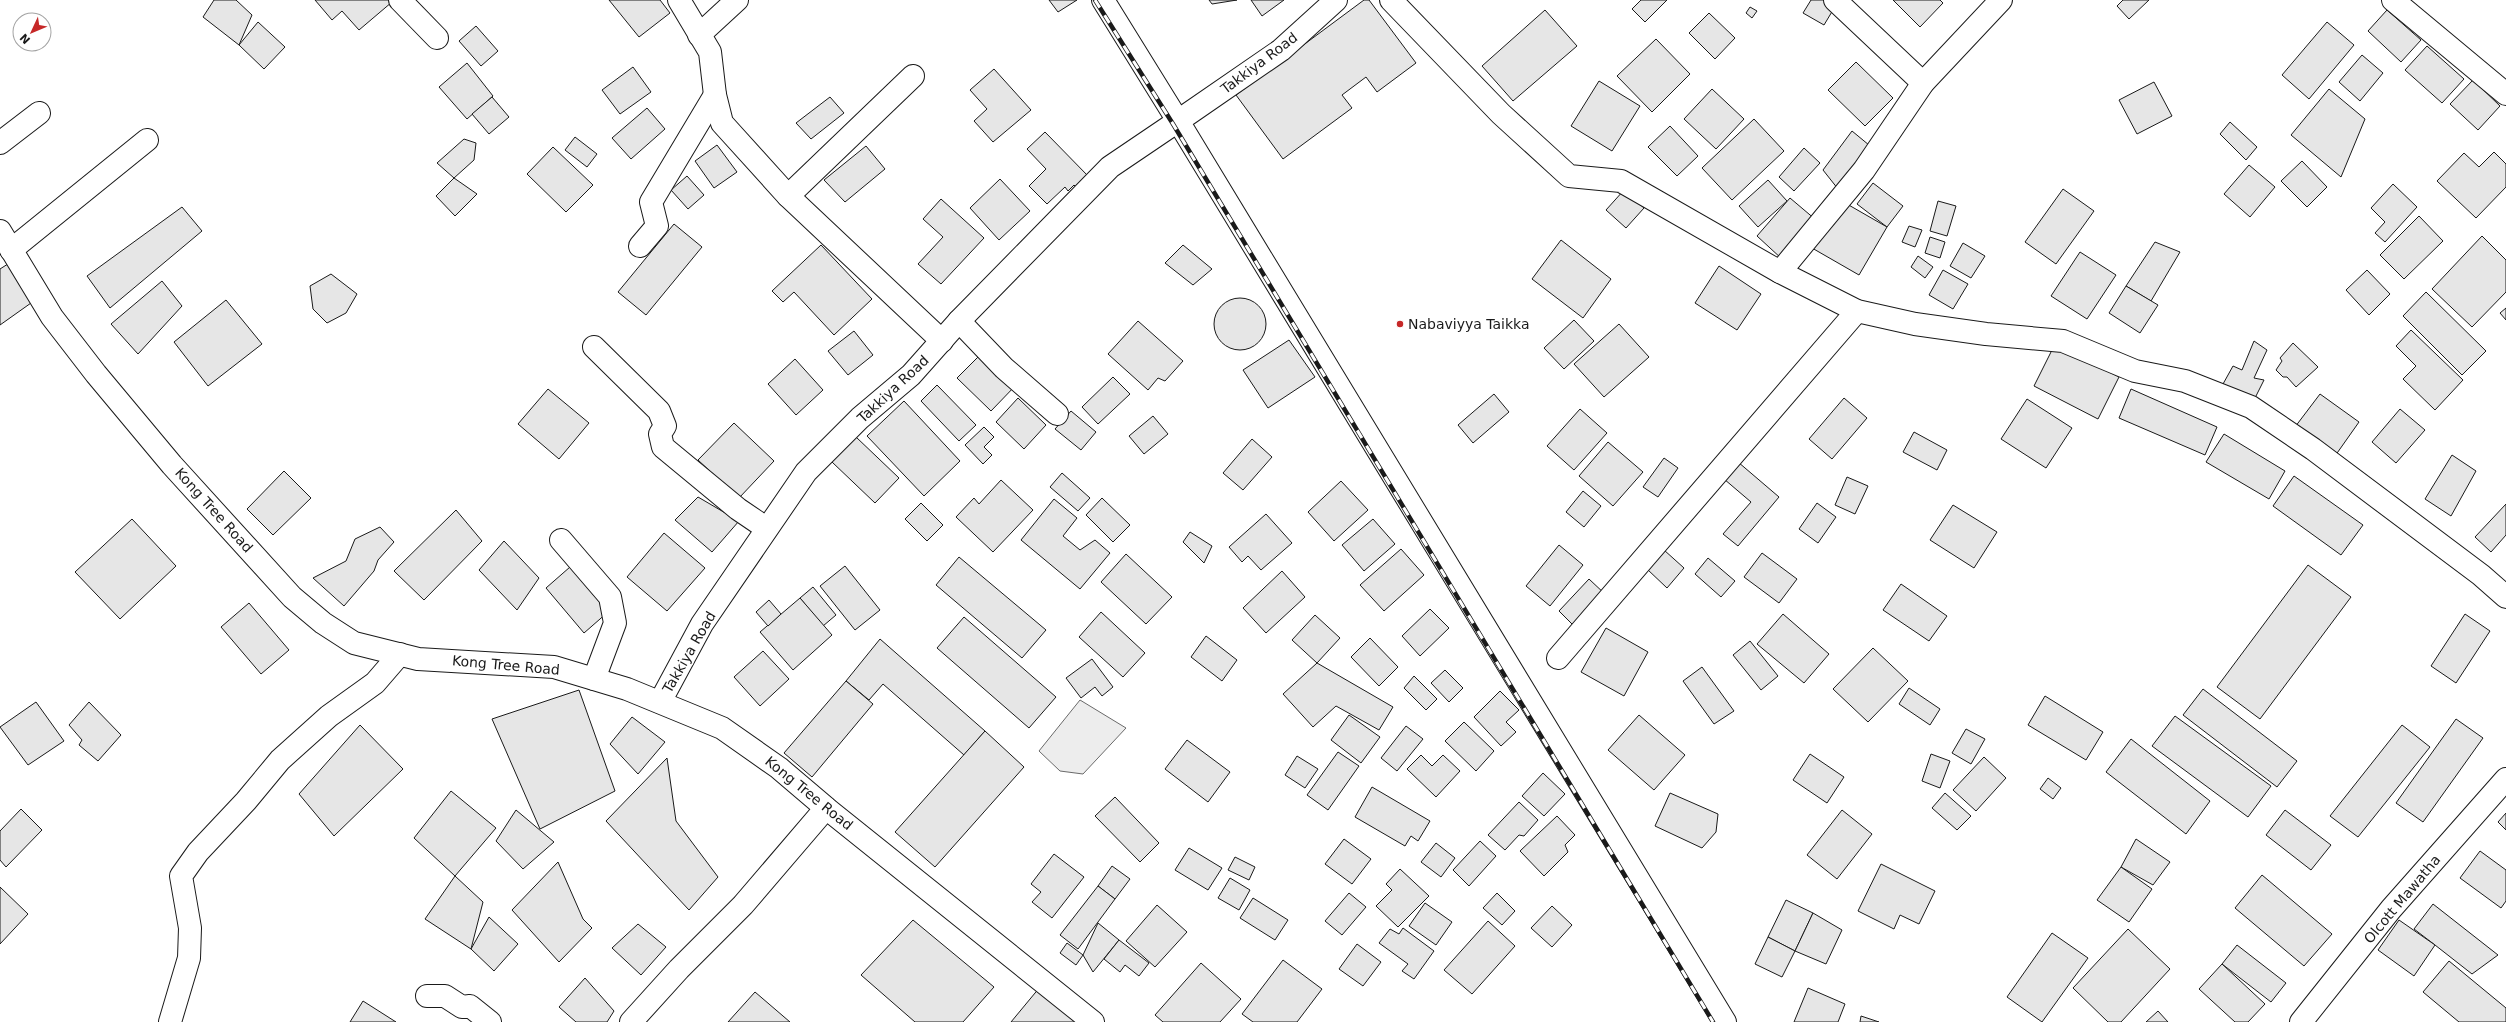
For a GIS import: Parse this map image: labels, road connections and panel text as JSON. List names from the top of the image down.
{
  "streets": {
    "street": ["Takkiya Road", "Kong Tree Road", "Olcott Mawatha"]
  },
  "crossings": [
    ["Takkiya Road", "Kong Tree Road"]
  ],
  "places": ["Nabaviyya Taikka"],
  "north": "bottom left"
}
